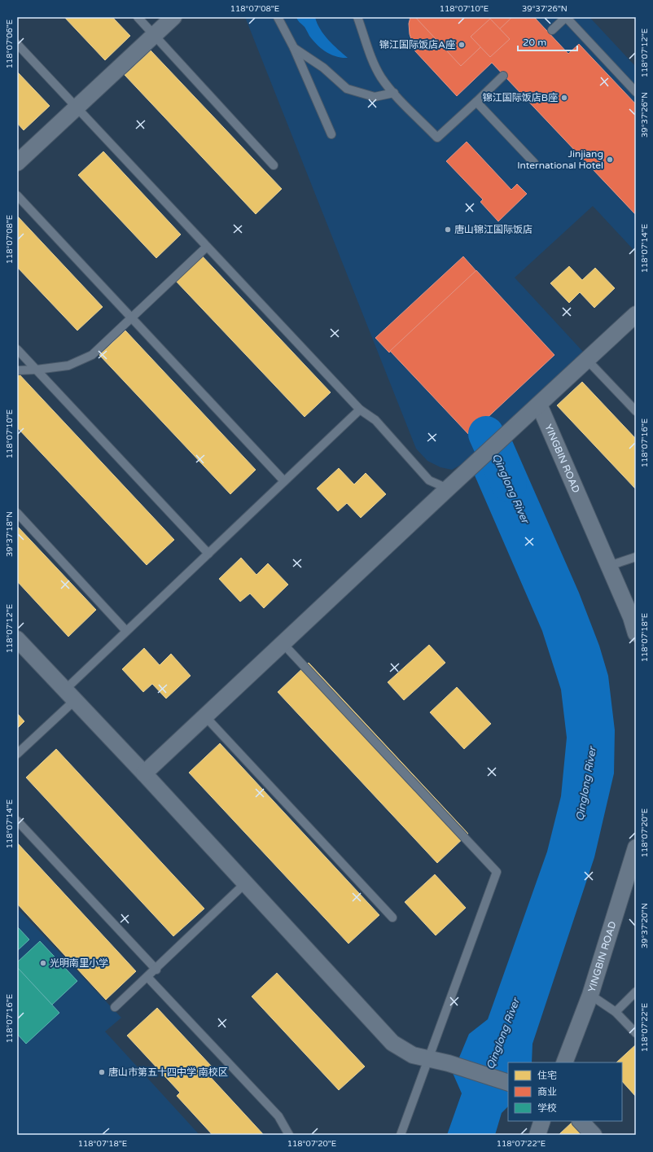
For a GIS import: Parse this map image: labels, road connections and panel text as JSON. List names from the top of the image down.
{
  "streets": {
    "street": ["YINGBIN ROAD"]
  },
  "water": ["Qinglong River"],
  "places": [
    "锦江国际饭店A座",
    "锦江国际饭店B座",
    "Jinjiang International Hotel",
    "唐山锦江国际饭店",
    "光明南里小学",
    "唐山市第五十四中学 南校区"
  ],
  "legend": ["住宅", "商业", "学校"],
  "scale_bar": "20 m",
  "coordinates": [
    "118°07'08\"E",
    "118°07'10\"E",
    "39°37'26\"N",
    "118°07'06\"E",
    "118°07'12\"E",
    "118°07'14\"E",
    "118°07'16\"E",
    "39°37'18\"N",
    "118°07'18\"E",
    "118°07'20\"E",
    "39°37'20\"N",
    "118°07'22\"E"
  ]
}
